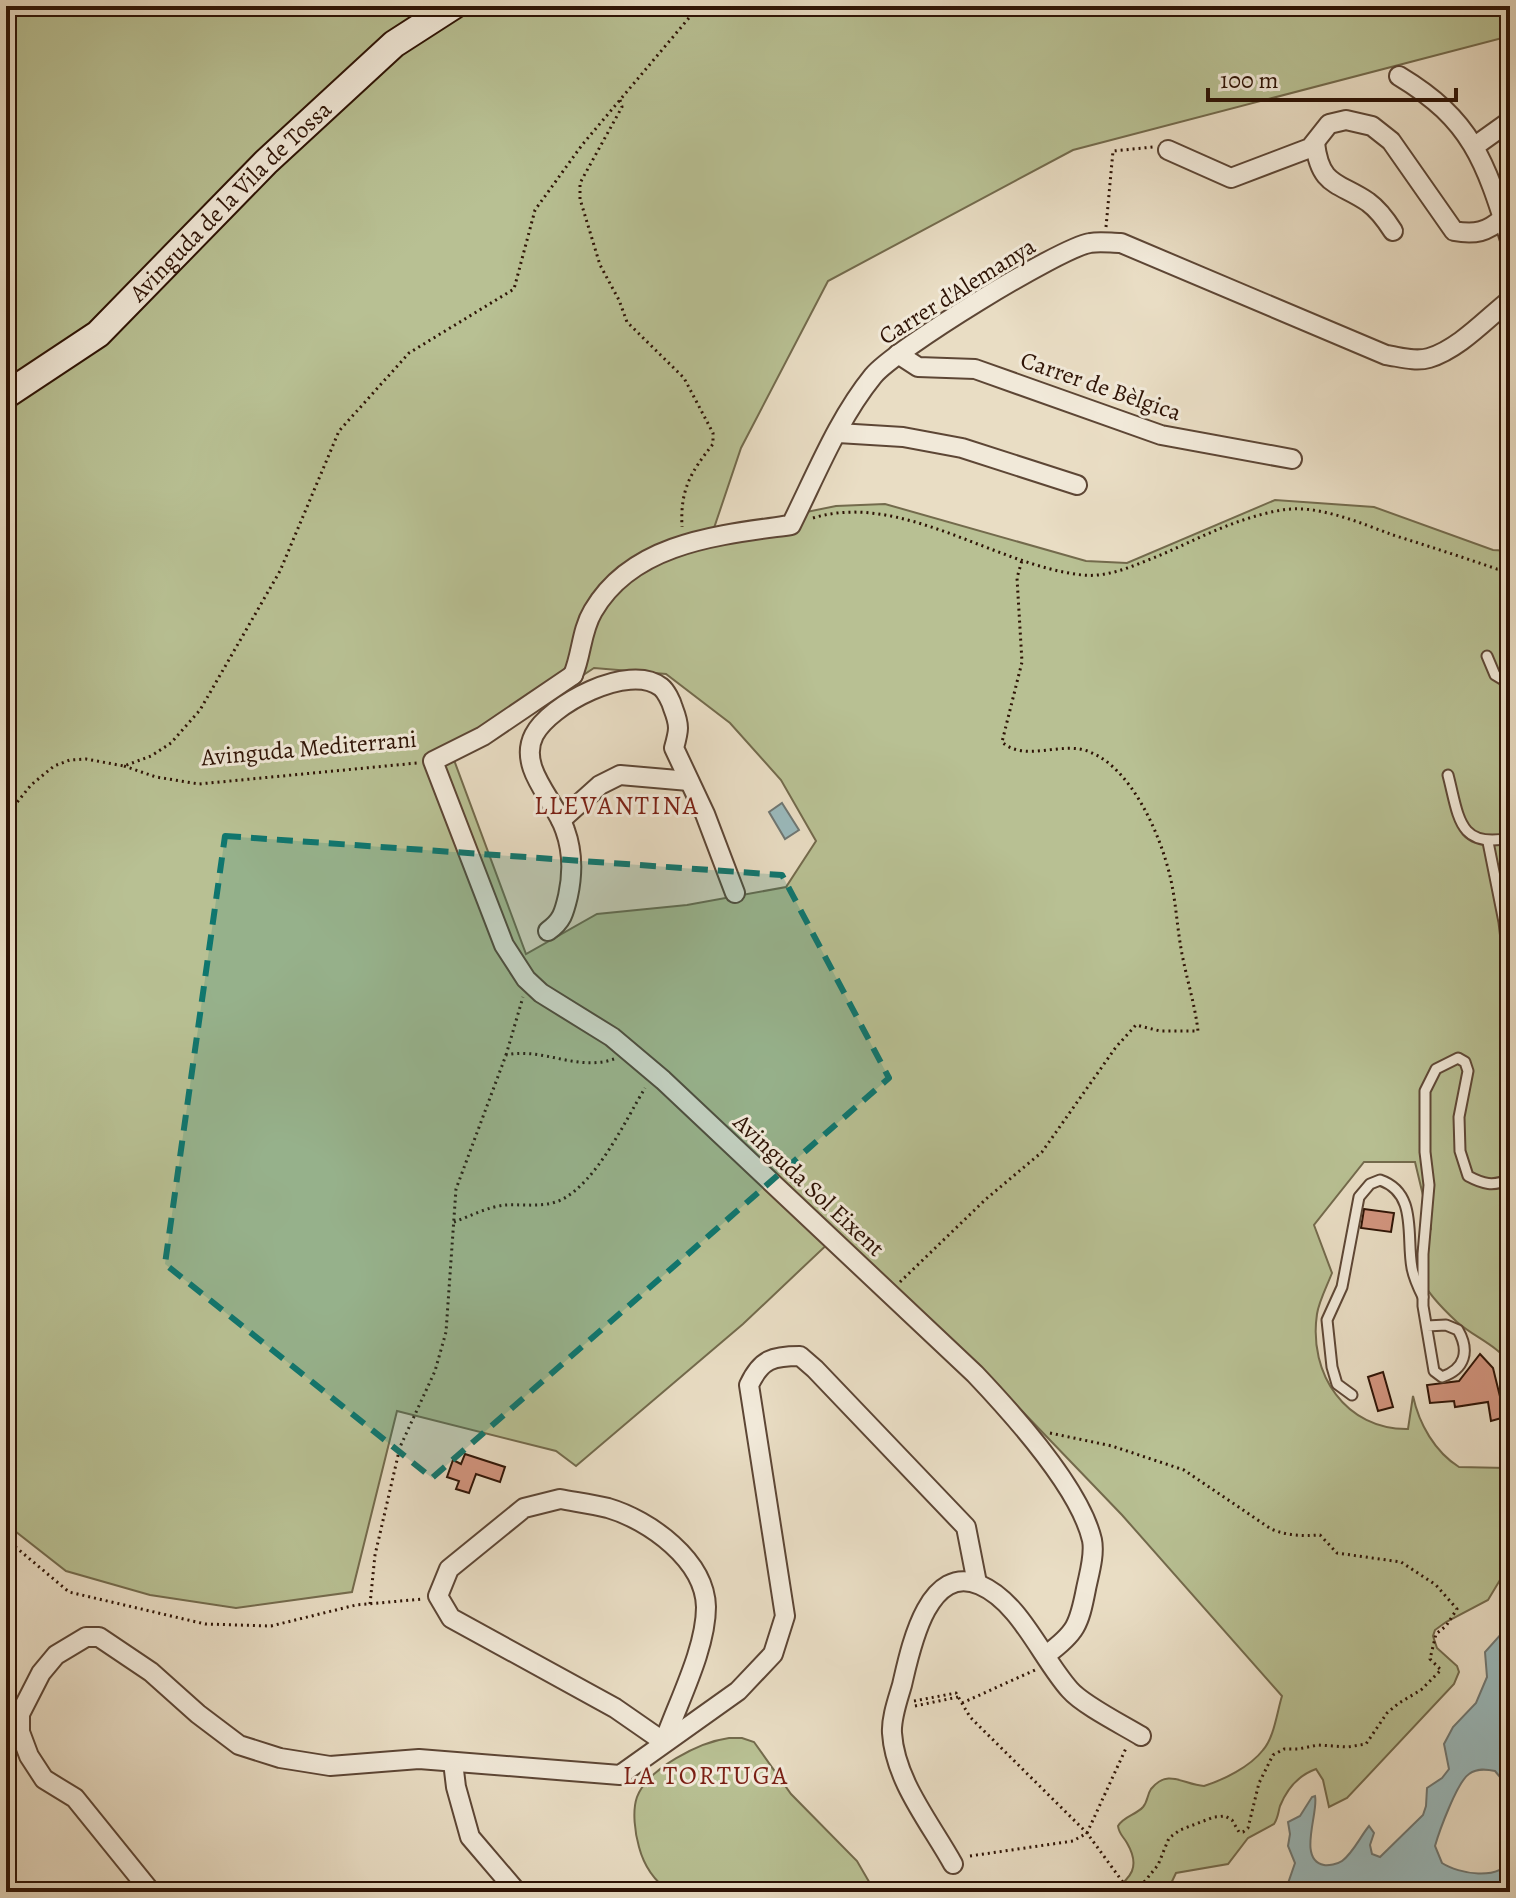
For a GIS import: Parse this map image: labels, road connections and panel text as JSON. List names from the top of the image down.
{
  "streets": {
    "main road": ["Avinguda de la Vila de Tossa"],
    "street": [
      "Carrer d'Alemanya",
      "Carrer de Bèlgica",
      "Avinguda Mediterrani",
      "Avinguda Sol Eixent"
    ]
  },
  "crossings": [
    ["Carrer d'Alemanya", "Carrer de Bèlgica"],
    ["Avinguda Mediterrani", "Avinguda Sol Eixent"]
  ],
  "districts": ["LLEVANTINA", "LA TORTUGA"],
  "scale_bar": "100 m"
}
